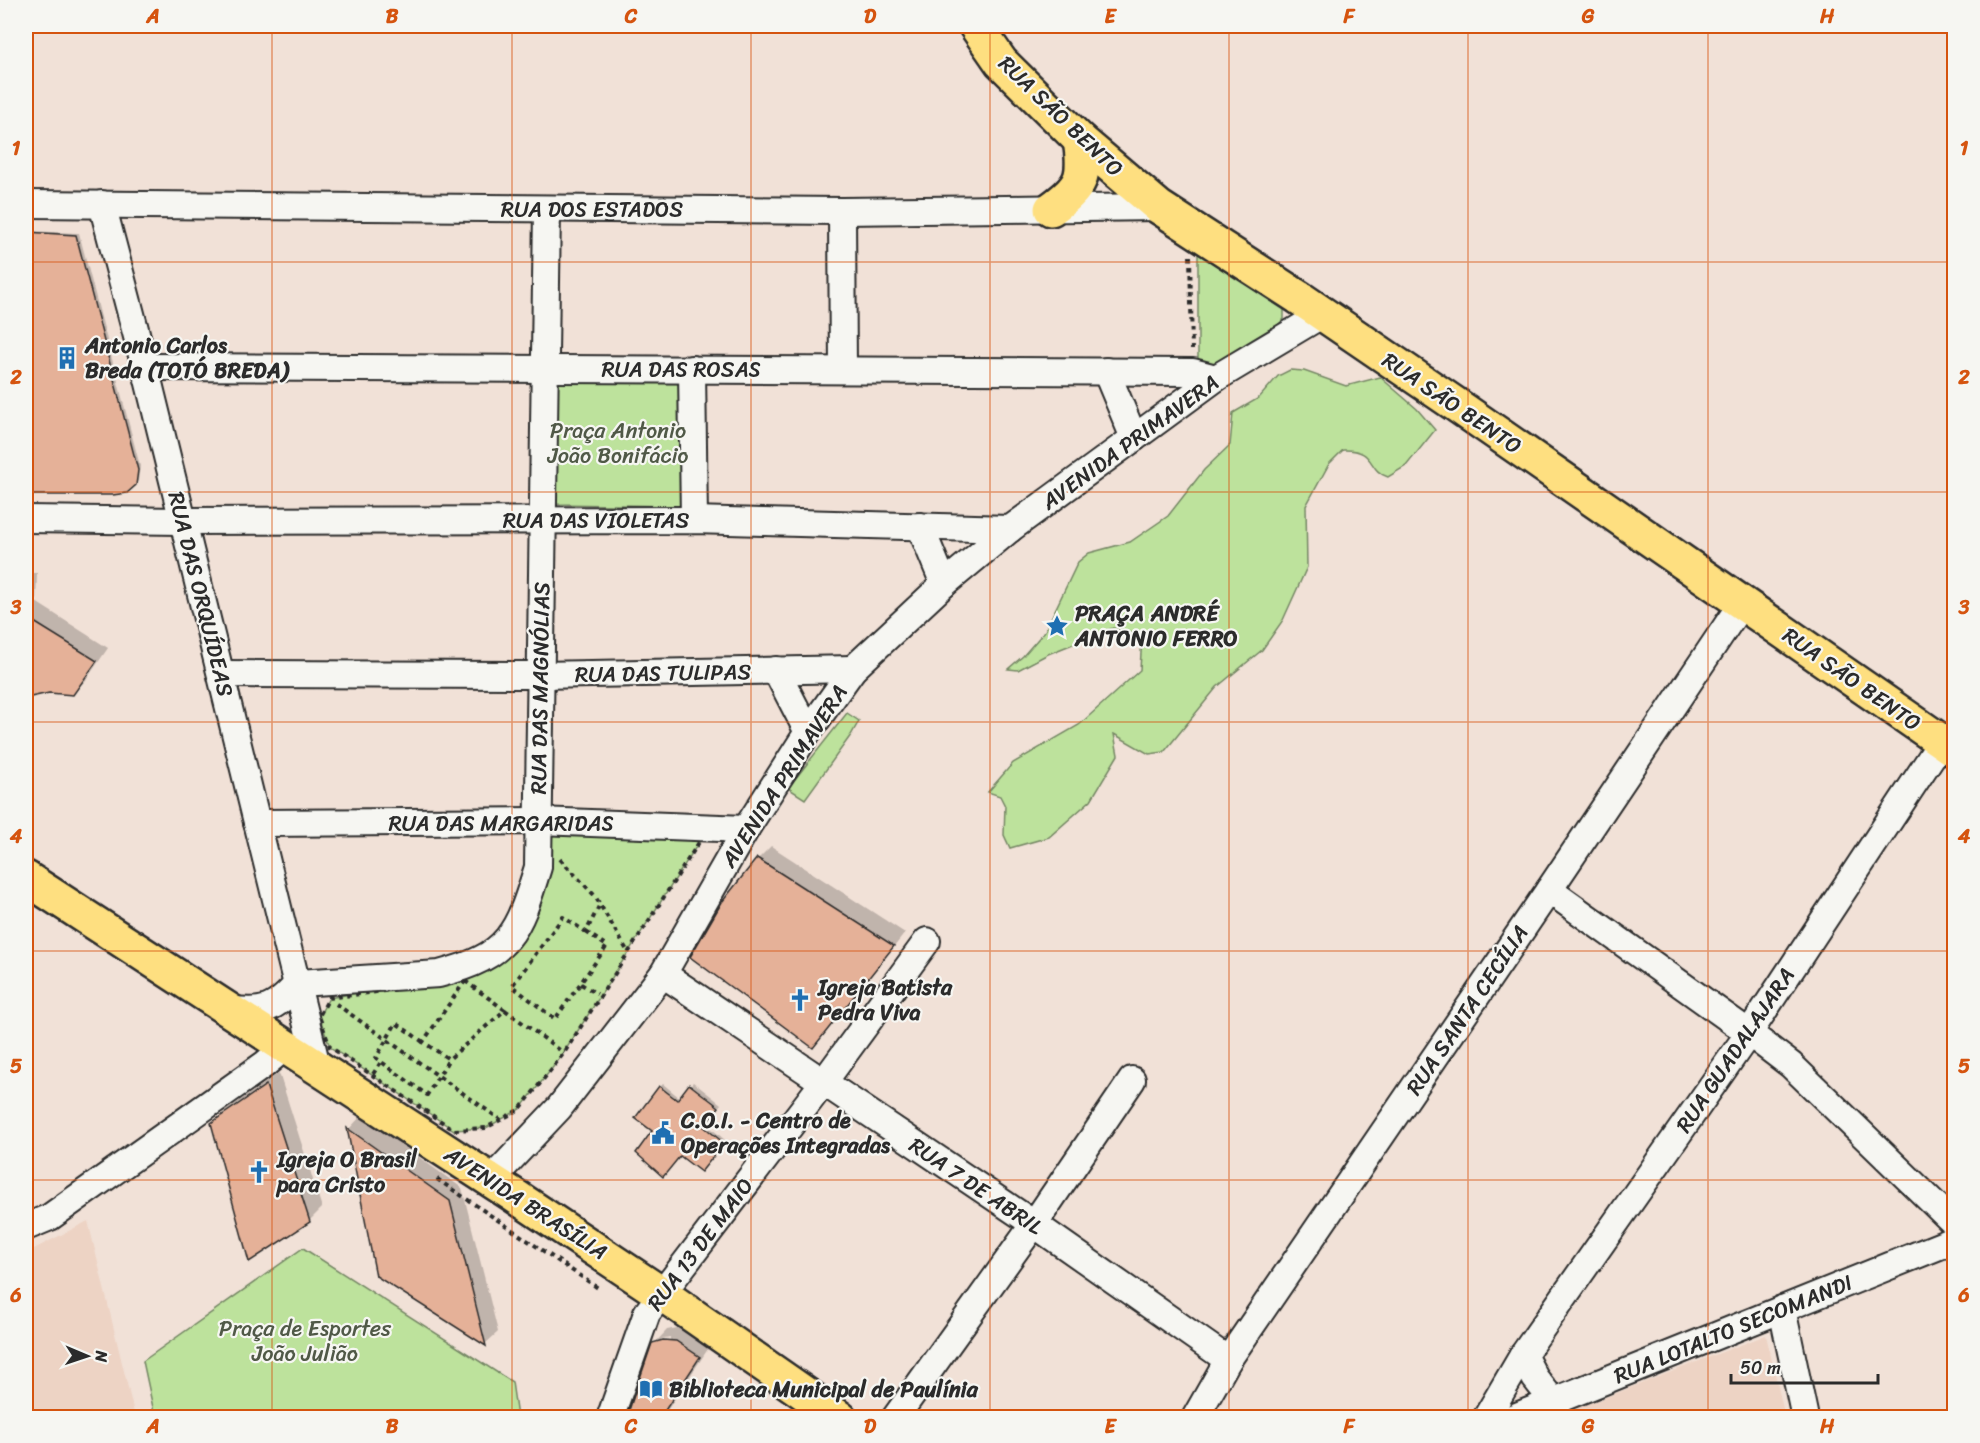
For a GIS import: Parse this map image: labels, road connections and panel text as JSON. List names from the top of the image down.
{
  "streets": {
    "main road": ["RUA SÃO BENTO", "AVENIDA BRASÍLIA"],
    "street": [
      "RUA DOS ESTADOS",
      "RUA DAS ROSAS",
      "AVENIDA PRIMAVERA",
      "RUA DAS VIOLETAS",
      "RUA DAS ORQUÍDEAS",
      "RUA DAS TULIPAS",
      "RUA DAS MAGNÓLIAS",
      "RUA DAS MARGARIDAS",
      "RUA SANTA CECÍLIA",
      "RUA GUADALAJARA",
      "RUA 7 DE ABRIL",
      "RUA 13 DE MAIO",
      "RUA LOTALTO SECOMANDI"
    ]
  },
  "crossings": [
    ["RUA SÃO BENTO", "RUA DOS ESTADOS"],
    ["RUA SÃO BENTO", "AVENIDA PRIMAVERA"],
    ["RUA SÃO BENTO", "RUA SANTA CECÍLIA"],
    ["RUA SÃO BENTO", "RUA GUADALAJARA"],
    ["RUA DOS ESTADOS", "RUA DAS ORQUÍDEAS"],
    ["RUA DOS ESTADOS", "RUA DAS MAGNÓLIAS"],
    ["RUA DAS ROSAS", "AVENIDA PRIMAVERA"],
    ["RUA DAS ROSAS", "RUA DAS ORQUÍDEAS"],
    ["RUA DAS ROSAS", "RUA DAS MAGNÓLIAS"],
    ["AVENIDA PRIMAVERA", "RUA DAS VIOLETAS"],
    ["AVENIDA PRIMAVERA", "RUA DAS TULIPAS"],
    ["AVENIDA PRIMAVERA", "RUA DAS MARGARIDAS"],
    ["AVENIDA PRIMAVERA", "RUA 7 DE ABRIL"],
    ["AVENIDA PRIMAVERA", "AVENIDA BRASÍLIA"],
    ["RUA DAS VIOLETAS", "RUA DAS ORQUÍDEAS"],
    ["RUA DAS VIOLETAS", "RUA DAS MAGNÓLIAS"],
    ["RUA DAS ORQUÍDEAS", "RUA DAS TULIPAS"],
    ["RUA DAS ORQUÍDEAS", "RUA DAS MAGNÓLIAS"],
    ["RUA DAS ORQUÍDEAS", "RUA DAS MARGARIDAS"],
    ["RUA DAS ORQUÍDEAS", "AVENIDA BRASÍLIA"],
    ["RUA DAS TULIPAS", "RUA DAS MAGNÓLIAS"],
    ["RUA DAS MAGNÓLIAS", "RUA DAS MARGARIDAS"],
    ["RUA SANTA CECÍLIA", "RUA 7 DE ABRIL"],
    ["RUA 7 DE ABRIL", "RUA 13 DE MAIO"],
    ["AVENIDA BRASÍLIA", "RUA 13 DE MAIO"]
  ],
  "parks": ["Praça Antonio João Bonifácio", "Praça de Esportes João Julião"],
  "places": {
    "building": ["Antonio Carlos Breda (TOTÓ BREDA)"],
    "place": ["PRAÇA ANDRÉ ANTONIO FERRO"],
    "church": ["Igreja Batista Pedra Viva", "Igreja O Brasil para Cristo"],
    "public building": ["C.O.I. - Centro de Operações Integradas"],
    "library": ["Biblioteca Municipal de Paulínia"]
  },
  "scale_bar": "50 m",
  "north": "right",
  "grid": {
    "columns": [
      "A",
      "B",
      "C",
      "D",
      "E",
      "F",
      "G",
      "H"
    ],
    "rows": [
      "1",
      "2",
      "3",
      "4",
      "5",
      "6"
    ]
  }
}
